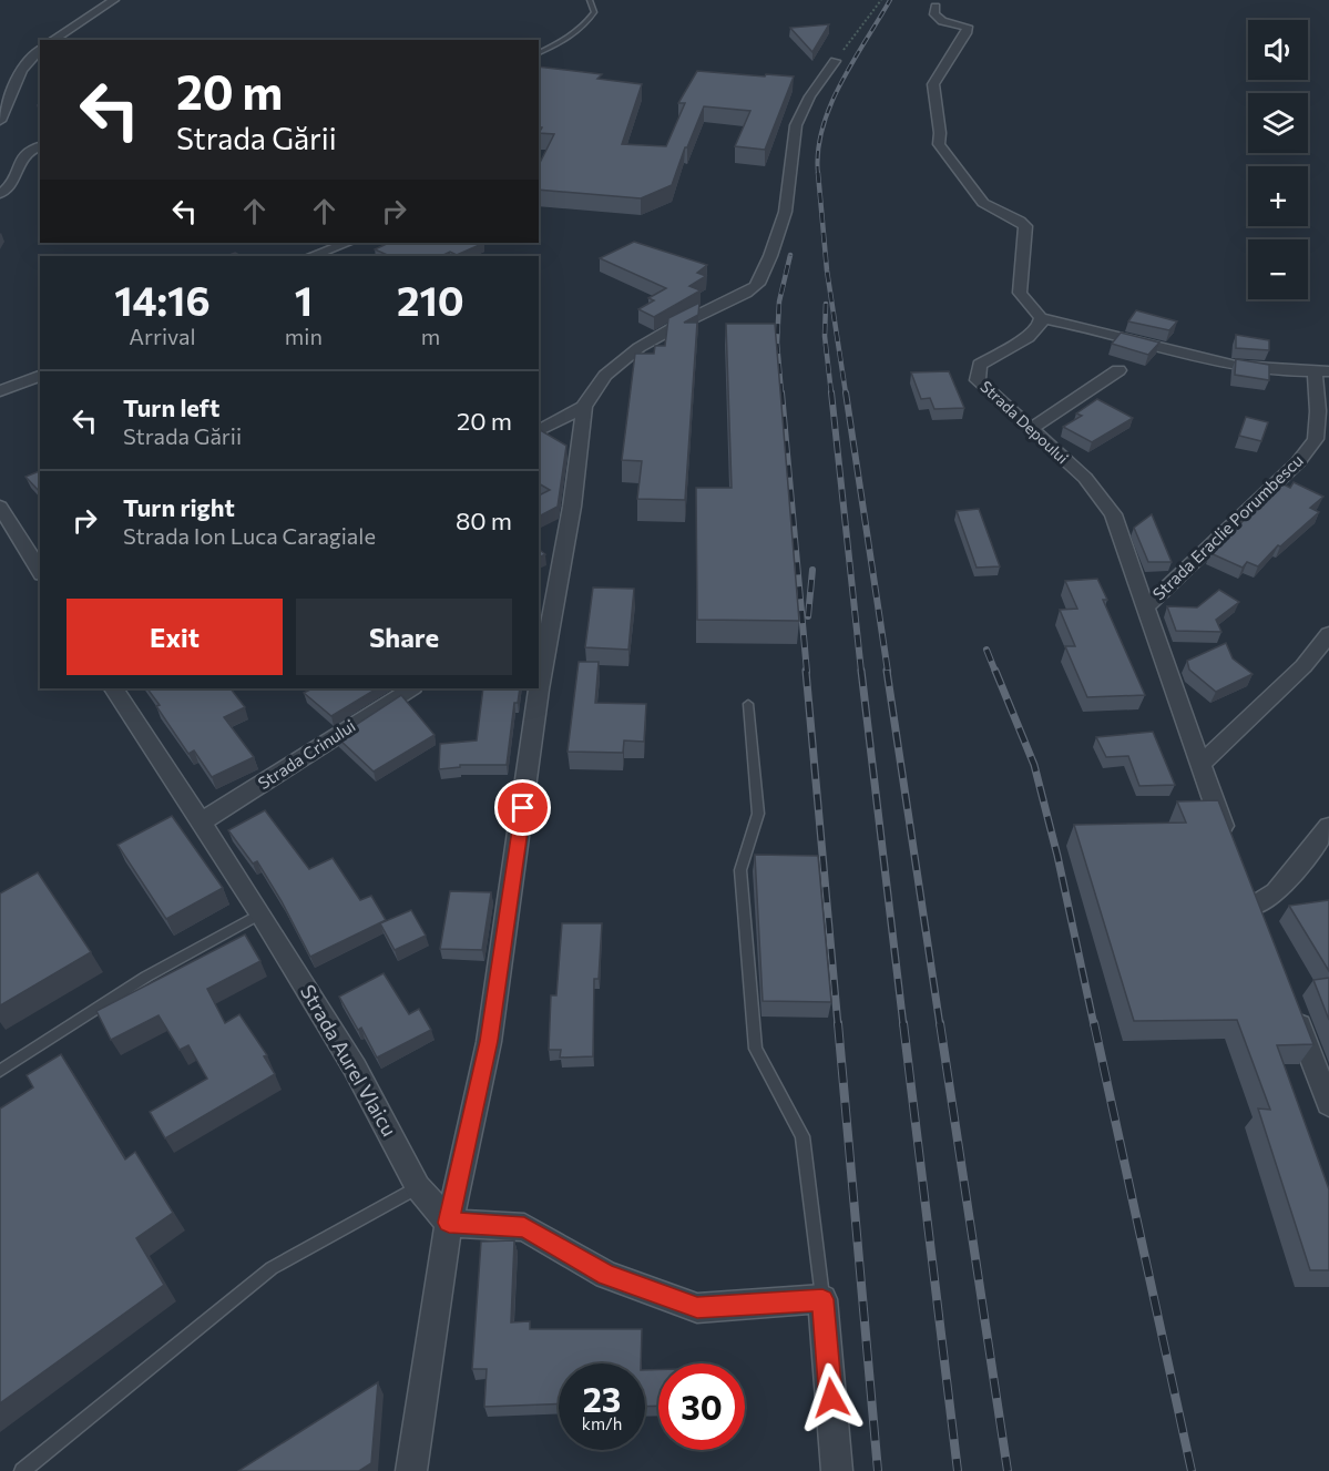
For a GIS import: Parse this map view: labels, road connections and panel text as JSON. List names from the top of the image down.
{
  "streets": {
    "street": [
      "Strada Depoului",
      "Strada Eraclie Porumbescu",
      "Strada Crinului",
      "Strada Aurel Vlaicu"
    ]
  },
  "crossings": [
    ["Strada Depoului", "Strada Eraclie Porumbescu"],
    ["Strada Crinului", "Strada Aurel Vlaicu"]
  ],
  "page": {
    "map_buttons": ["+", "−"],
    "turn": ["20 m", "Strada Gării"],
    "eta": [
      "14:16",
      "Arrival",
      "1",
      "min",
      "210",
      "m"
    ],
    "list": [
      {
        "name": "Turn left",
        "note": "Strada Gării",
        "value": "20 m"
      },
      {
        "name": "Turn right",
        "note": "Strada Ion Luca Caragiale",
        "value": "80 m"
      }
    ],
    "buttons": ["Exit", "Share"],
    "speed": "23 km/h",
    "limit": "30"
  }
}
